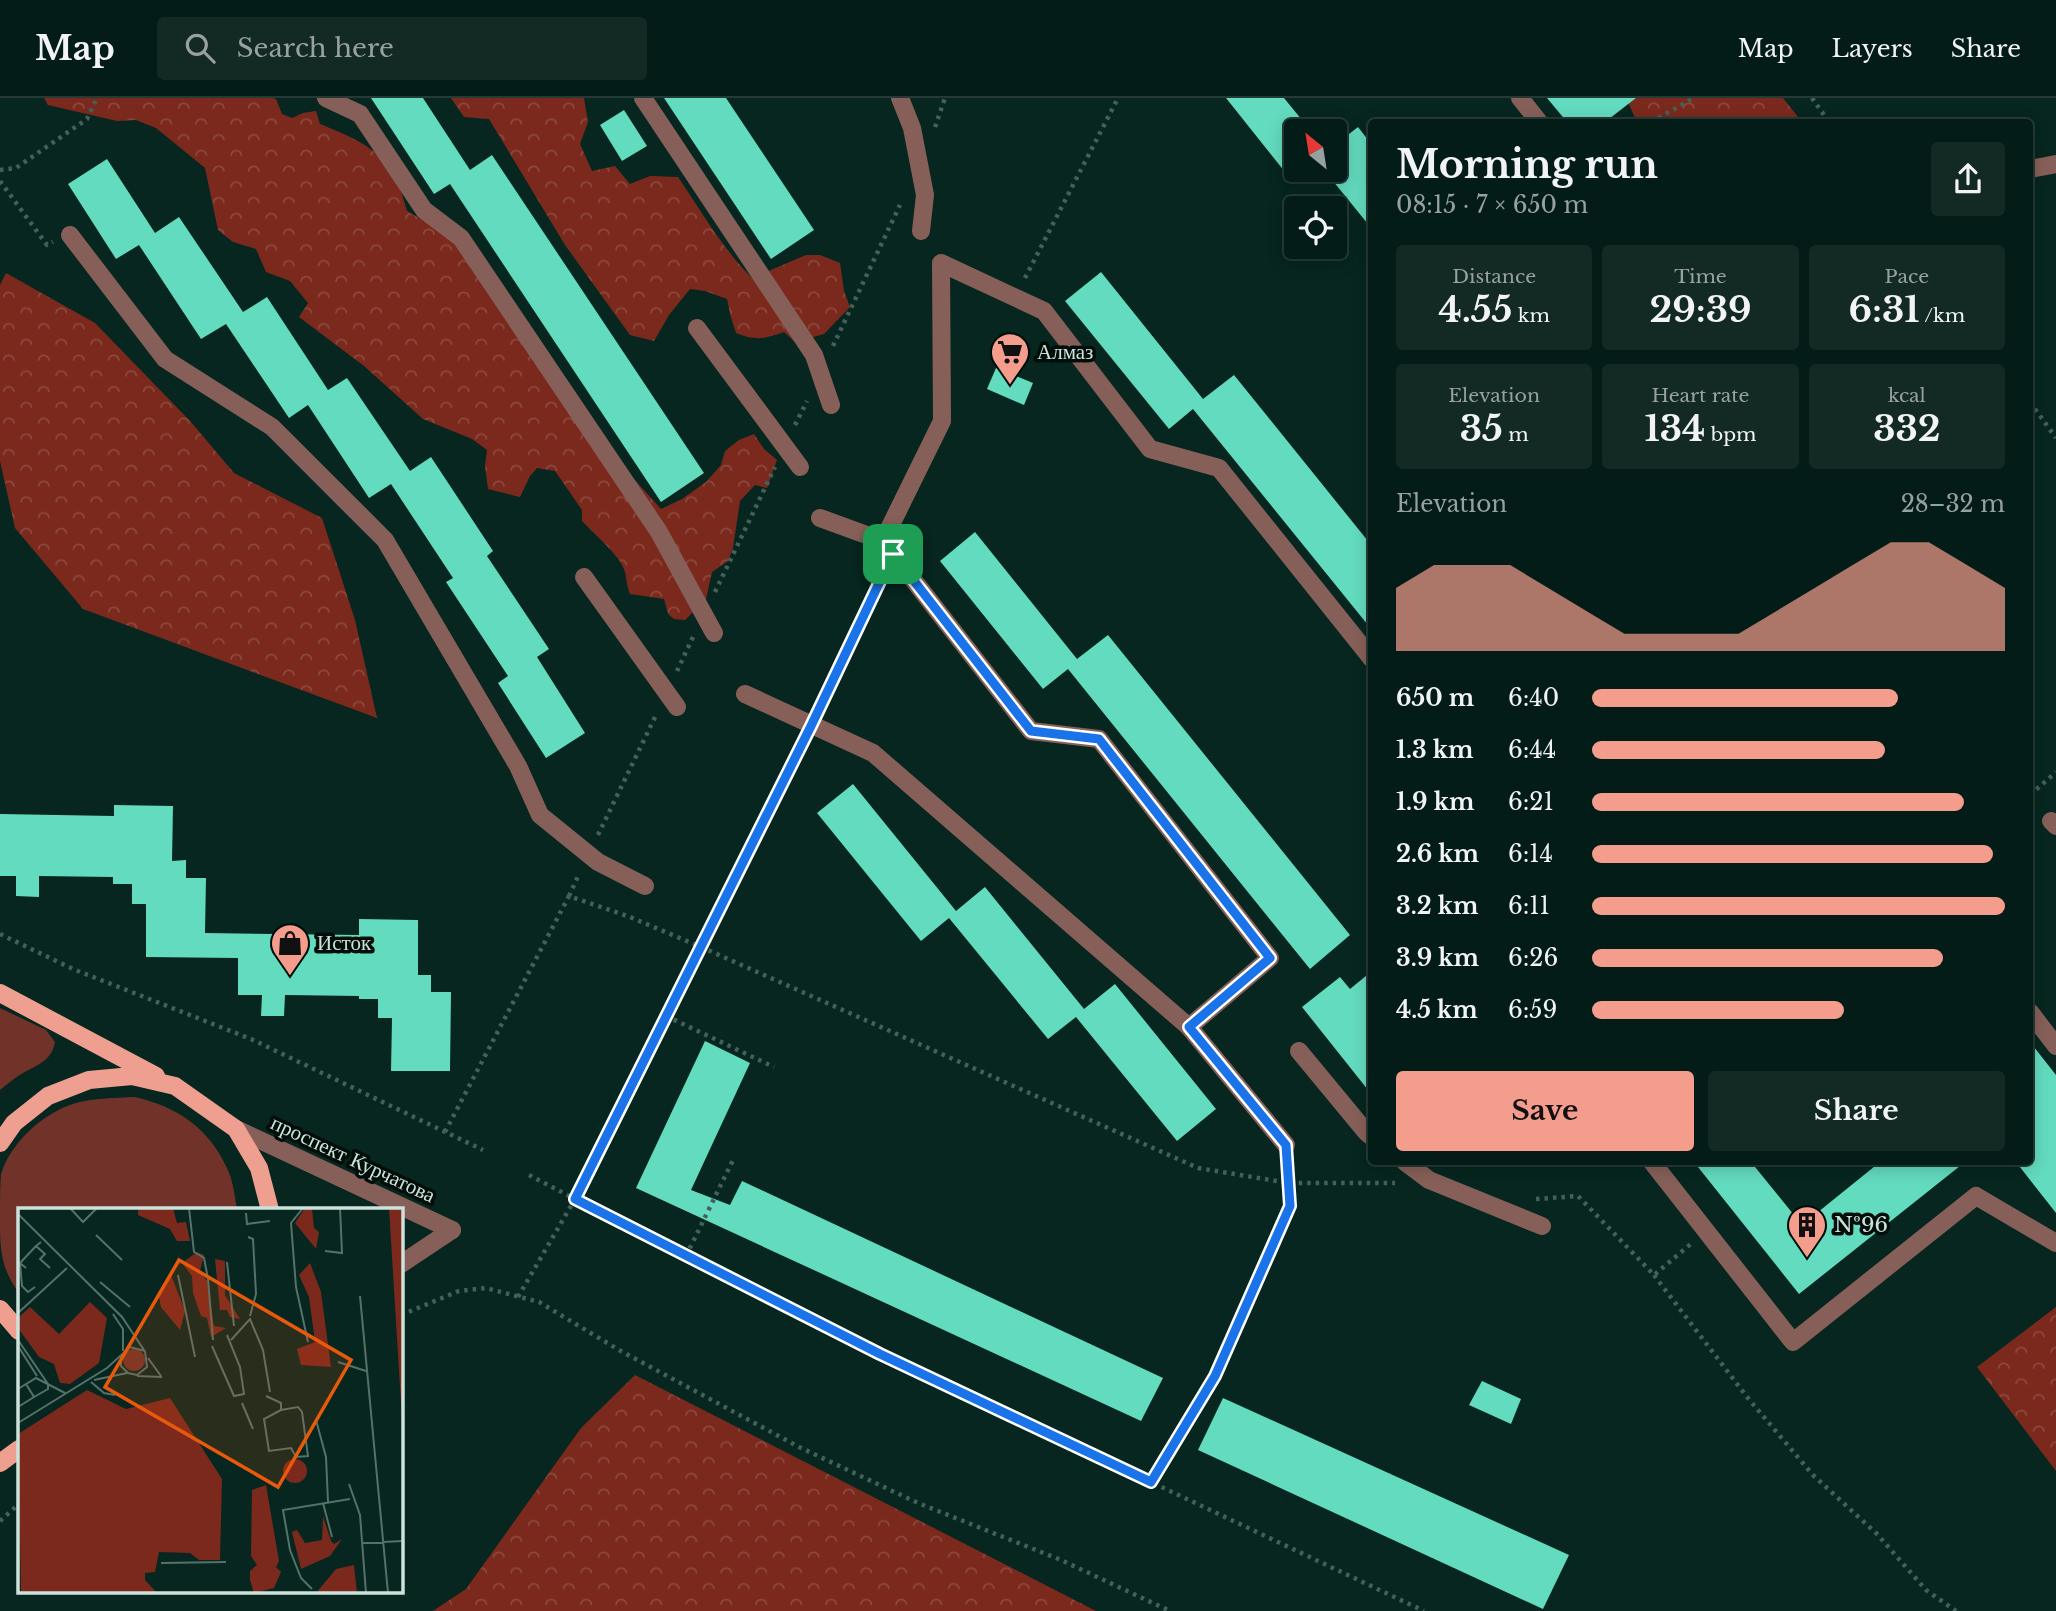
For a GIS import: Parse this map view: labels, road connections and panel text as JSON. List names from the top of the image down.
{
  "streets": {
    "street": ["проспект Курчатова"]
  },
  "places": {
    "supermarket": ["Алмаз"],
    "shop": ["Исток"],
    "building": ["№96"]
  },
  "north": "top left",
  "page": {
    "header": "Map",
    "search": "Search here",
    "nav": ["Map", "Layers", "Share"],
    "heading": ["Morning run", "08:15 · 7 × 650 m"],
    "stats": [
      ["Distance", "4.55 km"],
      ["Time", "29:39"],
      ["Pace", "6:31 /km"],
      ["Elevation", "35 m"],
      ["Heart rate", "134 bpm"],
      ["kcal", "332"]
    ],
    "chart": ["Elevation", "28–32 m"],
    "list": [
      {
        "name": "650 m",
        "note": "6:40"
      },
      {
        "name": "1.3 km",
        "note": "6:44"
      },
      {
        "name": "1.9 km",
        "note": "6:21"
      },
      {
        "name": "2.6 km",
        "note": "6:14"
      },
      {
        "name": "3.2 km",
        "note": "6:11"
      },
      {
        "name": "3.9 km",
        "note": "6:26"
      },
      {
        "name": "4.5 km",
        "note": "6:59"
      }
    ],
    "buttons": ["Save", "Share"]
  }
}
